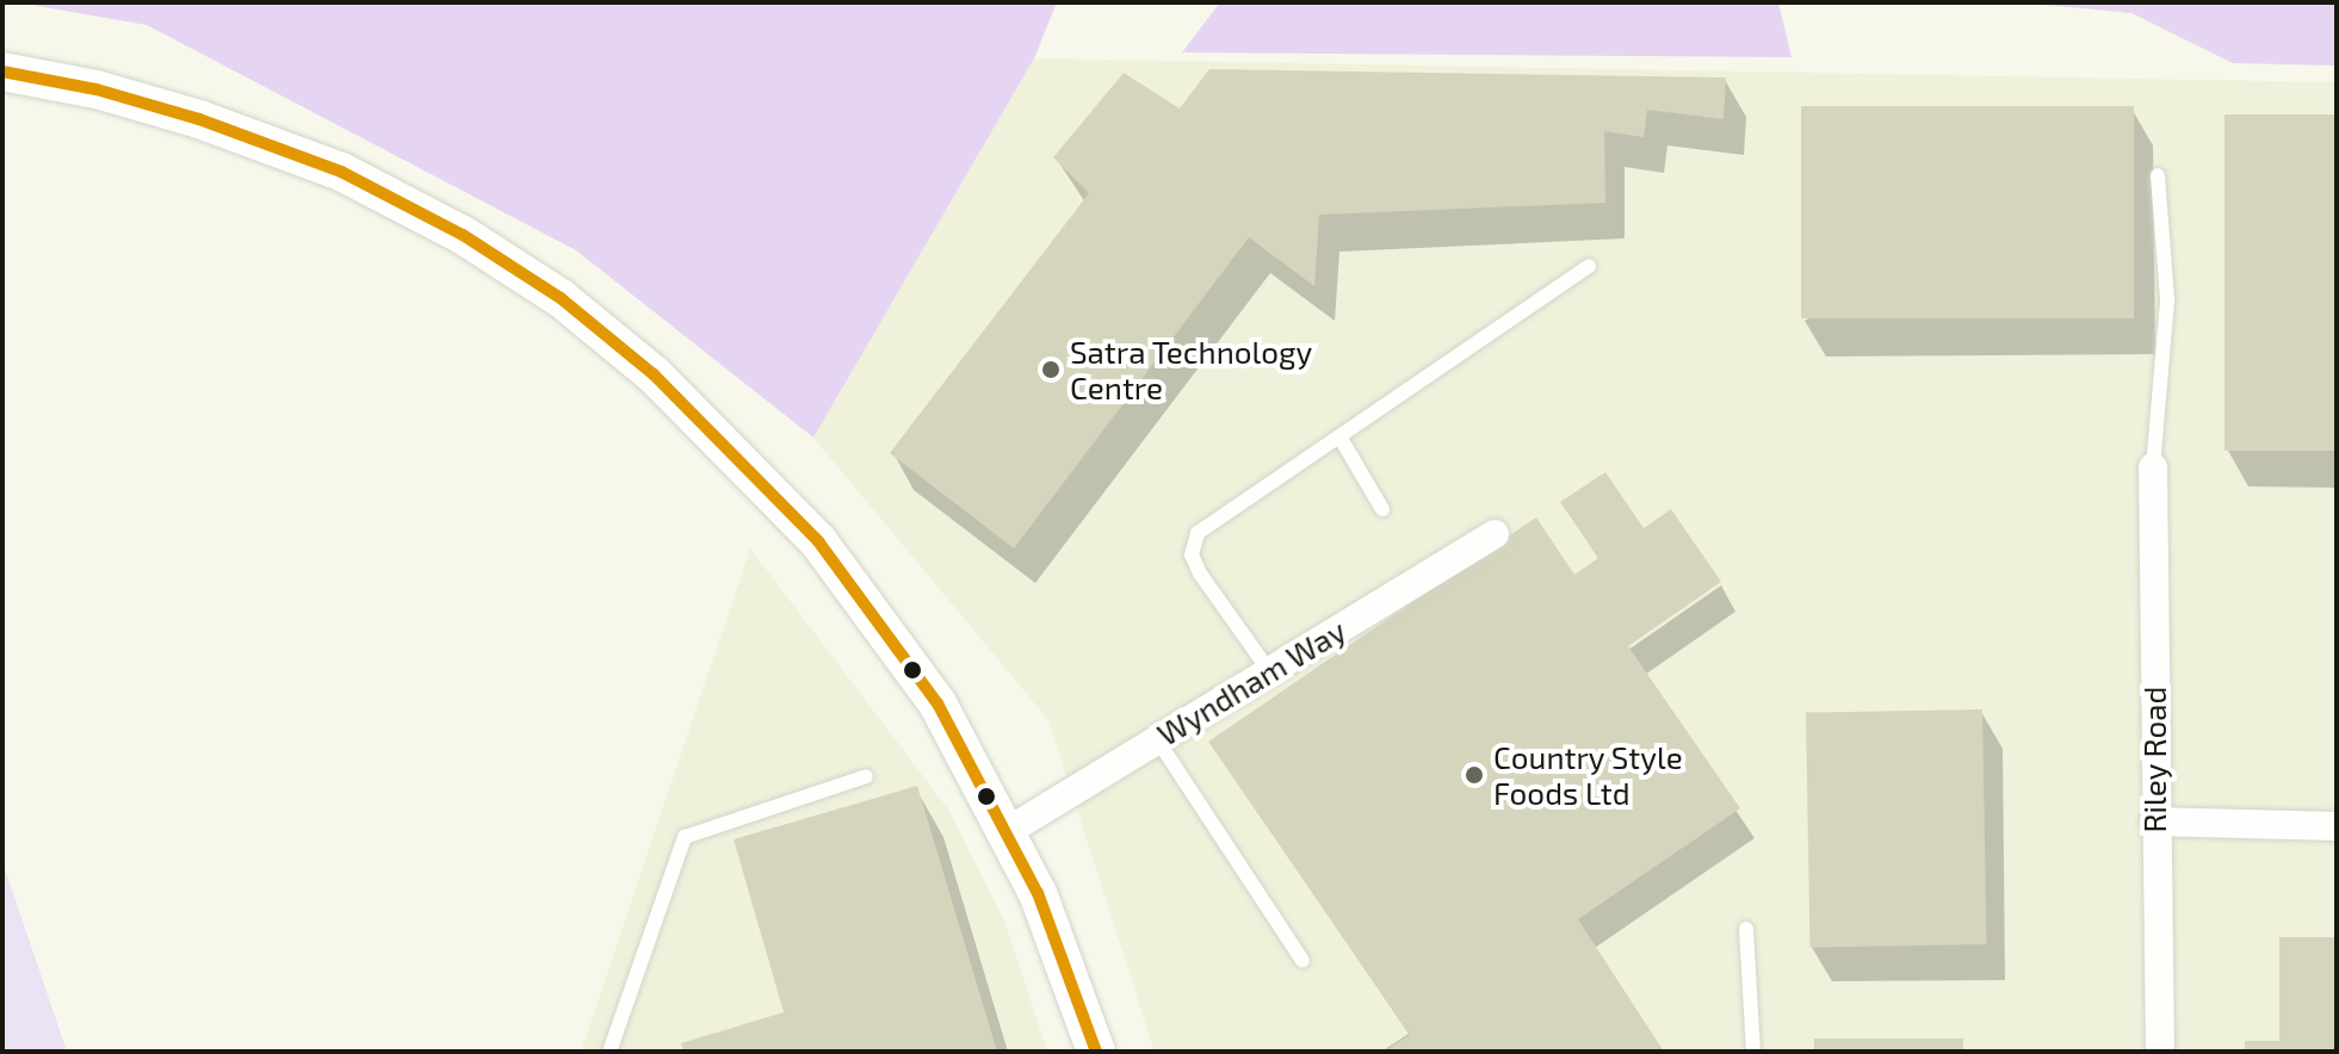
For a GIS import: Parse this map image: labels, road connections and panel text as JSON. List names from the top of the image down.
{
  "streets": {
    "street": ["Wyndham Way", "Riley Road"]
  },
  "places": ["Satra Technology Centre", "Country Style Foods Ltd"]
}
